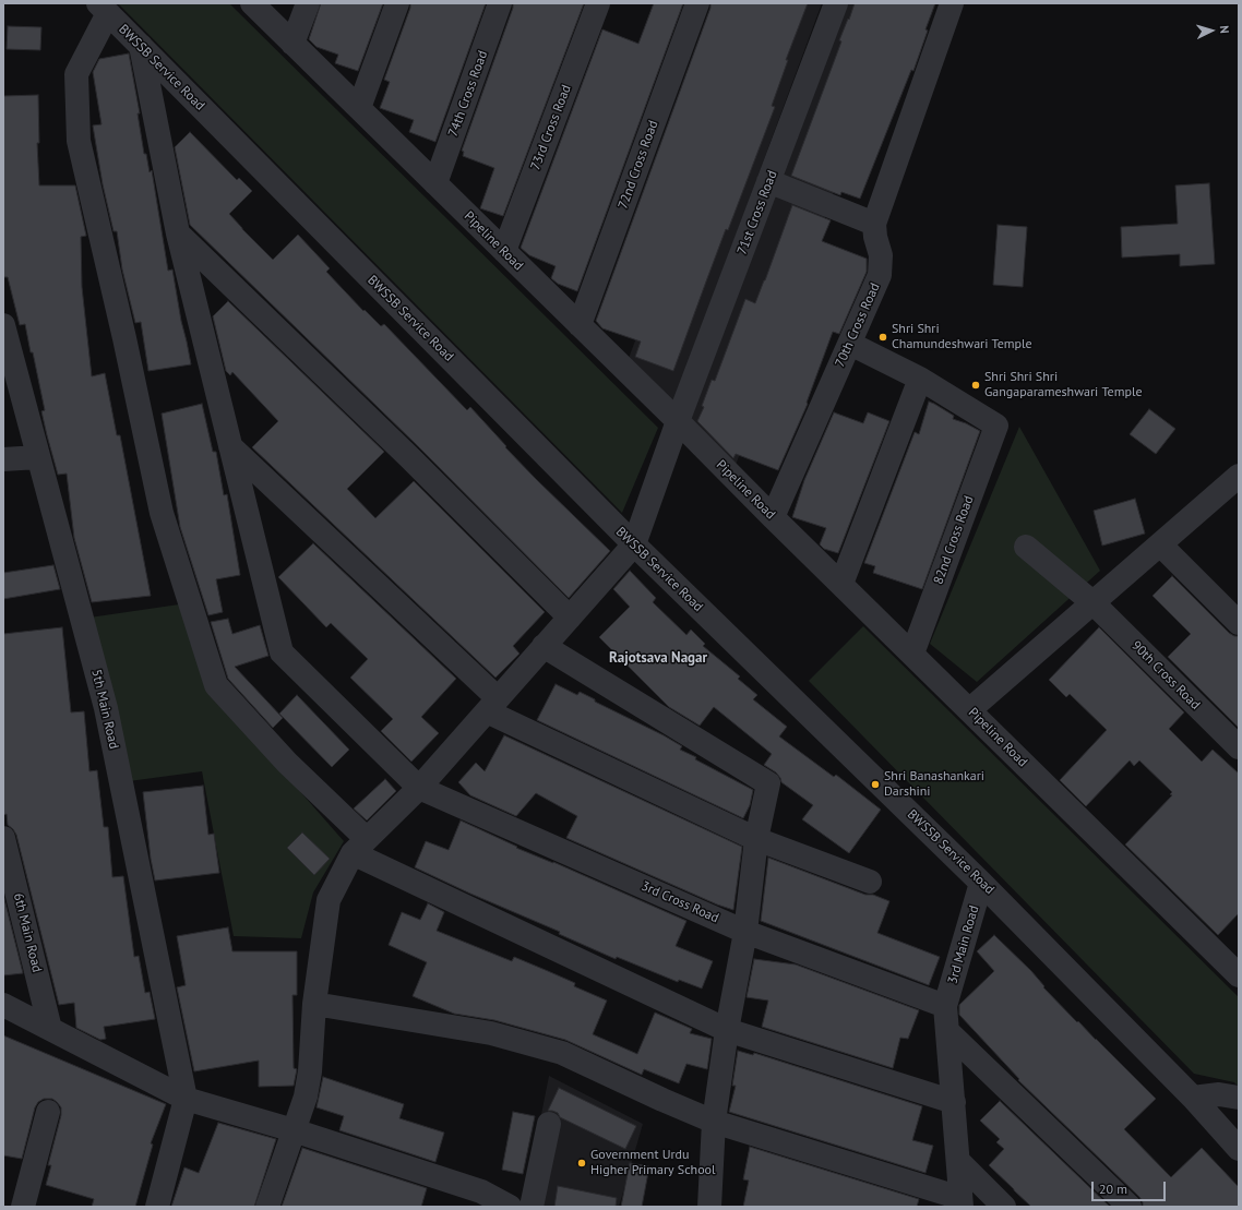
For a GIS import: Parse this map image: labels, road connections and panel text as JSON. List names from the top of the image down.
{
  "streets": {
    "street": [
      "BWSSB Service Road",
      "74th Cross Road",
      "73rd Cross Road",
      "72nd Cross Road",
      "71st Cross Road",
      "Pipeline Road",
      "70th Cross Road",
      "82nd Cross Road",
      "90th Cross Road",
      "5th Main Road",
      "3rd Cross Road",
      "6th Main Road",
      "3rd Main Road"
    ]
  },
  "crossings": [
    ["BWSSB Service Road", "71st Cross Road"],
    ["BWSSB Service Road", "3rd Main Road"],
    ["74th Cross Road", "Pipeline Road"],
    ["73rd Cross Road", "Pipeline Road"],
    ["72nd Cross Road", "Pipeline Road"],
    ["71st Cross Road", "Pipeline Road"],
    ["Pipeline Road", "70th Cross Road"],
    ["Pipeline Road", "82nd Cross Road"],
    ["3rd Cross Road", "3rd Main Road"]
  ],
  "districts": ["Rajotsava Nagar"],
  "places": [
    "Shri Shri Chamundeshwari Temple",
    "Shri Shri Shri Gangaparameshwari Temple",
    "Shri Banashankari Darshini",
    "Government Urdu Higher Primary School"
  ],
  "scale_bar": "20 m",
  "north": "right"
}
